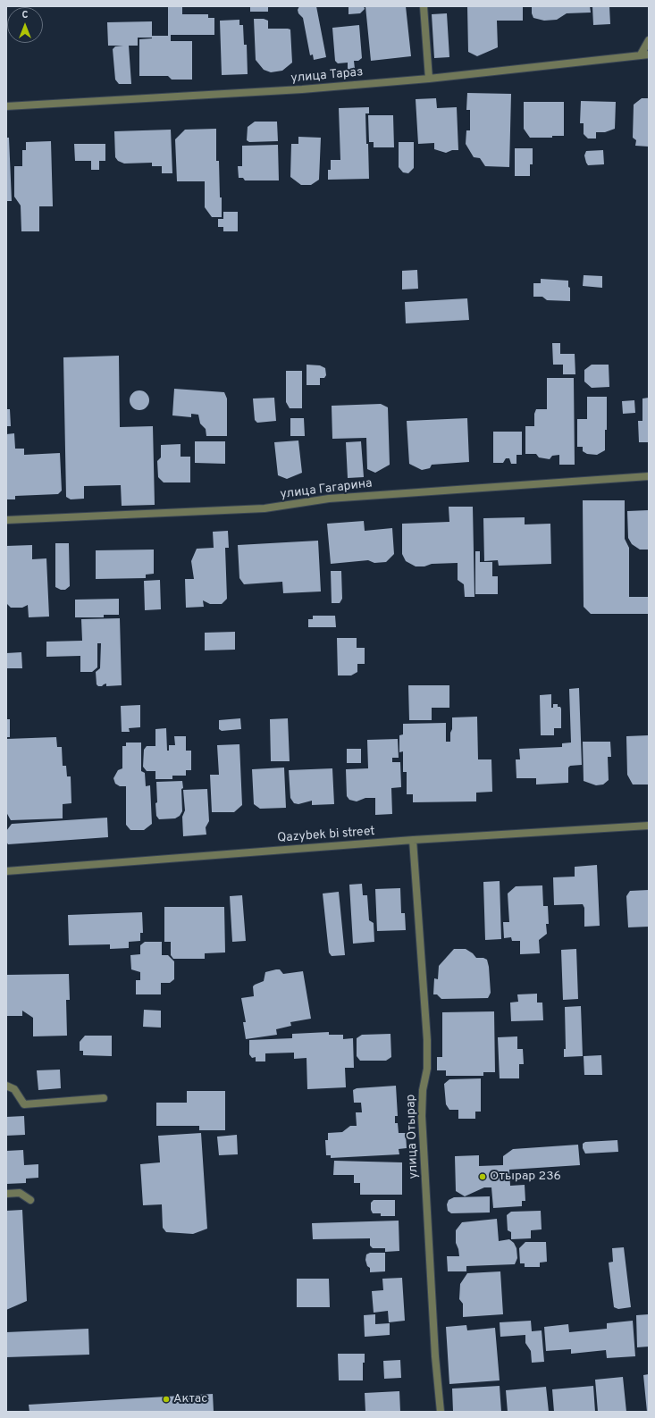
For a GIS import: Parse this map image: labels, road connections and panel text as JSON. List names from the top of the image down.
{
  "streets": {
    "street": [
      "улица Тараз",
      "улица Гагарина",
      "Qazybek bi street",
      "улица Отырар"
    ]
  },
  "crossings": [
    ["Qazybek bi street", "улица Отырар"]
  ],
  "places": ["Отырар 236", "Актас"],
  "north": "top"
}
